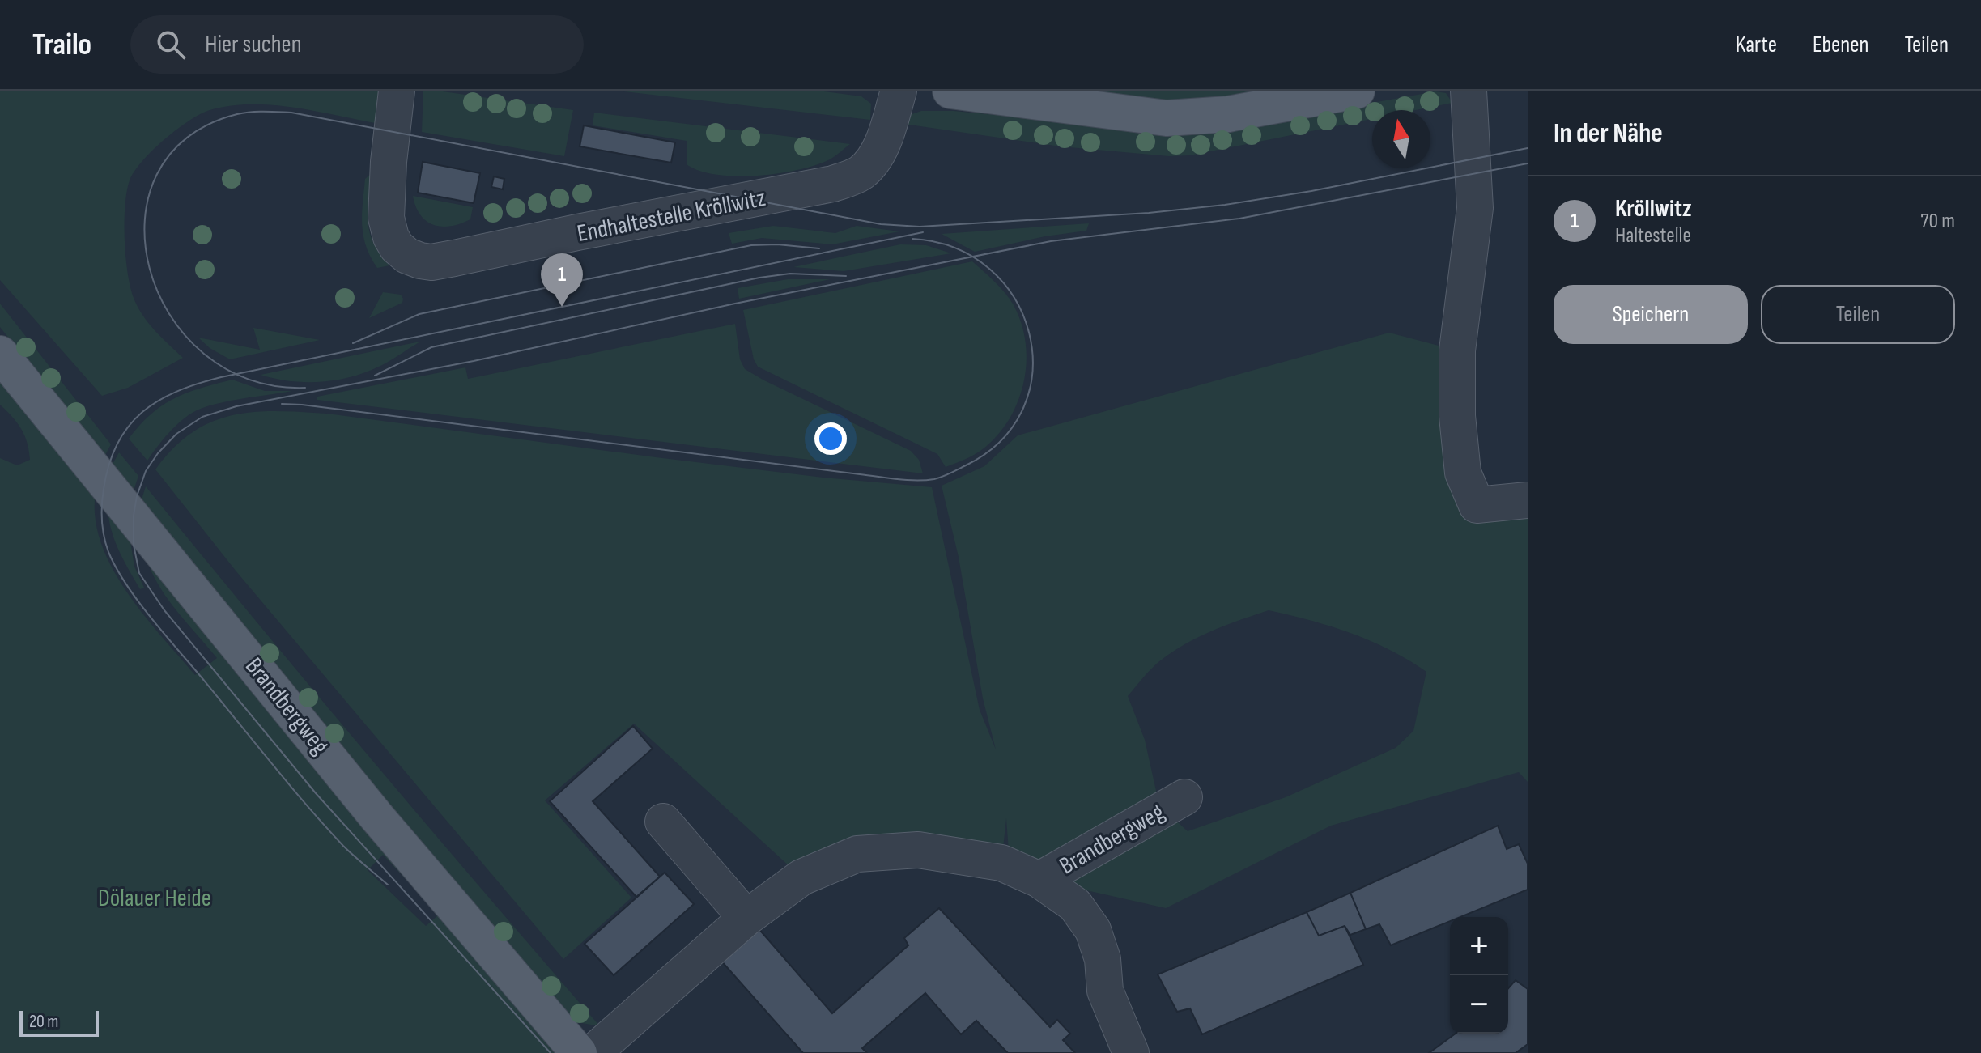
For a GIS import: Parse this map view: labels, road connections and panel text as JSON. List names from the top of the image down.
{
  "streets": {
    "main road": ["Brandbergweg"],
    "lane": ["Endhaltestelle Kröllwitz"]
  },
  "parks": ["Dölauer Heide"],
  "scale_bar": "20 m",
  "north": "top",
  "page": {
    "header": "Trailo",
    "search": "Hier suchen",
    "nav": ["Karte", "Ebenen", "Teilen"],
    "heading": "In der Nähe",
    "list": [
      {
        "mark": "1",
        "name": "Kröllwitz",
        "note": "Haltestelle",
        "value": "70 m"
      }
    ],
    "pins": "1",
    "buttons": ["Speichern", "Teilen"],
    "map_buttons": ["+", "−"],
    "scale": "20 m"
  }
}
